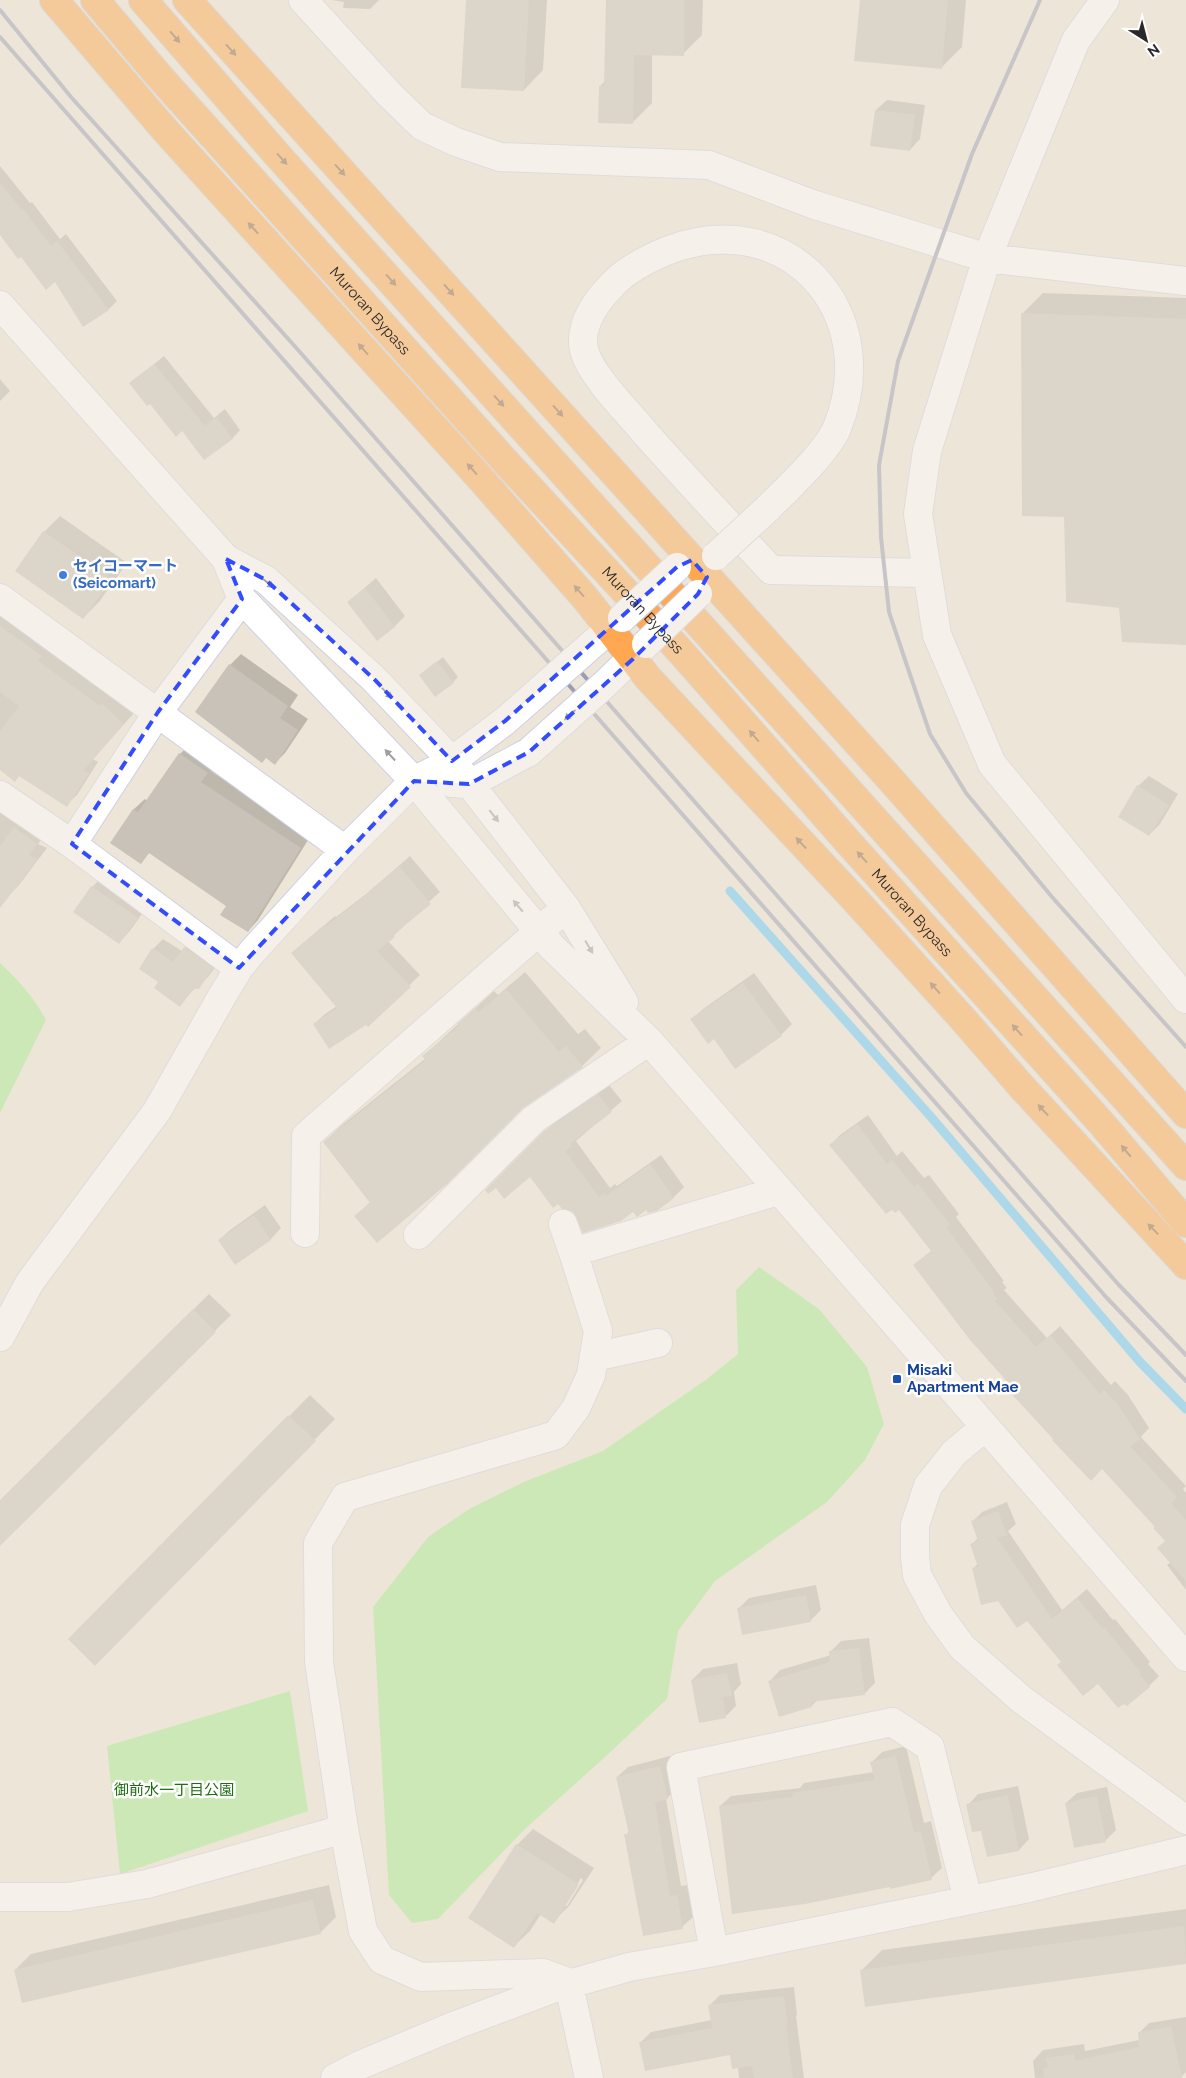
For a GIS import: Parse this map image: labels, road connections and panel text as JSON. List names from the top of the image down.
{
  "streets": {
    "highway": ["Muroran Bypass"]
  },
  "parks": ["御前水一丁目公園"],
  "places": {
    "other": ["セイコーマート (Seicomart)"],
    "transit": ["Misaki Apartment Mae"]
  },
  "north": "bottom right"
}
